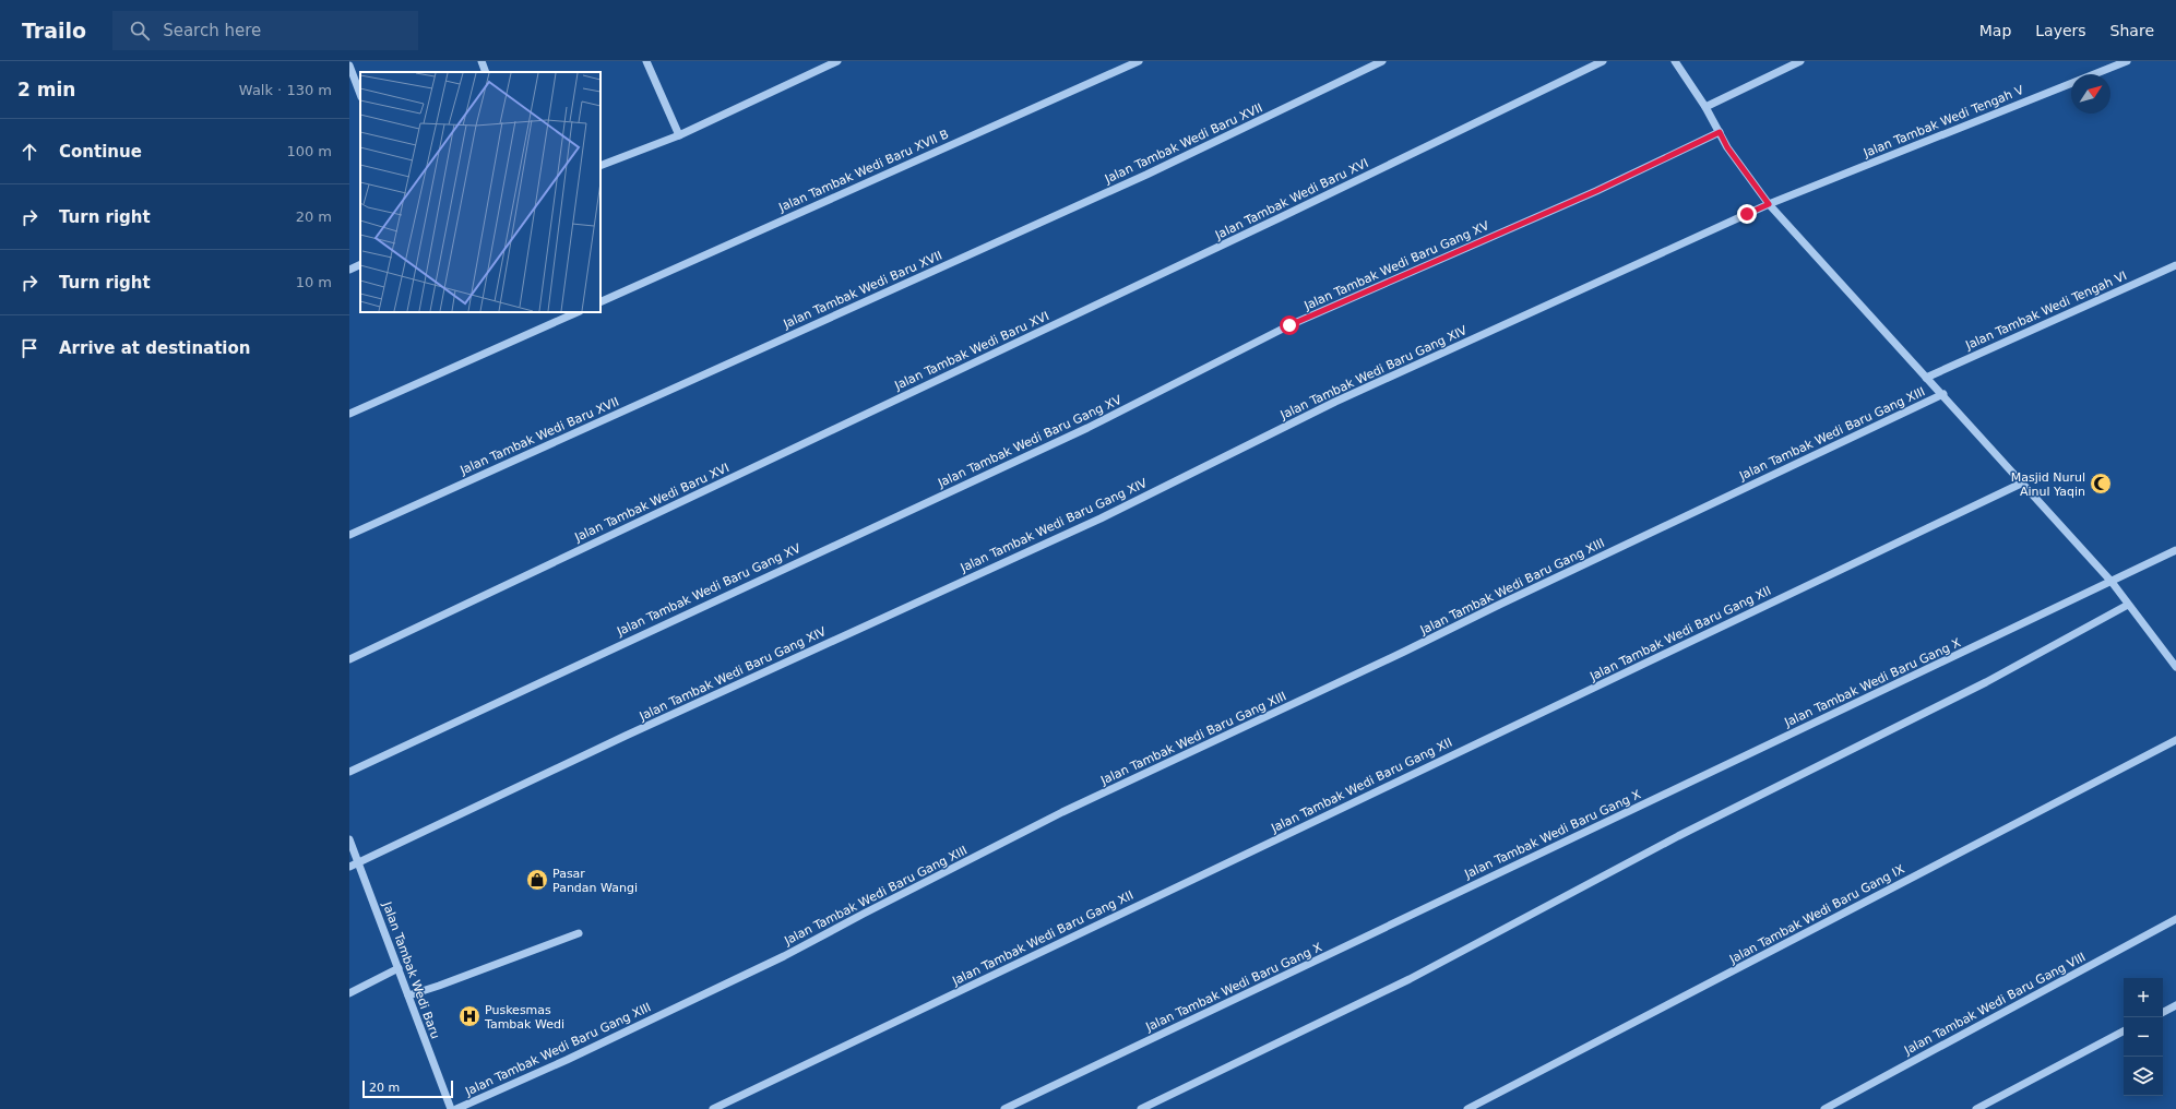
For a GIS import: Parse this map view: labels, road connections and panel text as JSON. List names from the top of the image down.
{
  "streets": {
    "street": [
      "Jalan Tambak Wedi Tengah V",
      "Jalan Tambak Wedi Baru XVII",
      "Jalan Tambak Wedi Baru XVII B",
      "Jalan Tambak Wedi Baru XVI",
      "Jalan Tambak Wedi Baru Gang XV",
      "Jalan Tambak Wedi Tengah VI",
      "Jalan Tambak Wedi Baru Gang XIV",
      "Jalan Tambak Wedi Baru Gang XIII",
      "Jalan Tambak Wedi Baru Gang XII",
      "Jalan Tambak Wedi Baru Gang X",
      "Jalan Tambak Wedi Baru Gang IX",
      "Jalan Tambak Wedi Baru",
      "Jalan Tambak Wedi Baru Gang VIII"
    ]
  },
  "crossings": [
    ["Jalan Tambak Wedi Tengah V", "Jalan Tambak Wedi Baru Gang XIV"],
    ["Jalan Tambak Wedi Baru Gang XIV", "Jalan Tambak Wedi Baru"]
  ],
  "places": {
    "mosque": ["Masjid Nurul Ainul Yaqin"],
    "shop": ["Pasar Pandan Wangi"],
    "hospital": ["Puskesmas Tambak Wedi"]
  },
  "scale_bar": "20 m",
  "north": "top right",
  "page": {
    "header": "Trailo",
    "search": "Search here",
    "nav": ["Map", "Layers", "Share"],
    "heading": ["2 min", "Walk · 130 m"],
    "list": [
      ["Continue", "100 m"],
      ["Turn right", "20 m"],
      ["Turn right", "10 m"],
      "Arrive at destination"
    ],
    "map_buttons": ["+", "−"],
    "scale": "20 m"
  }
}
